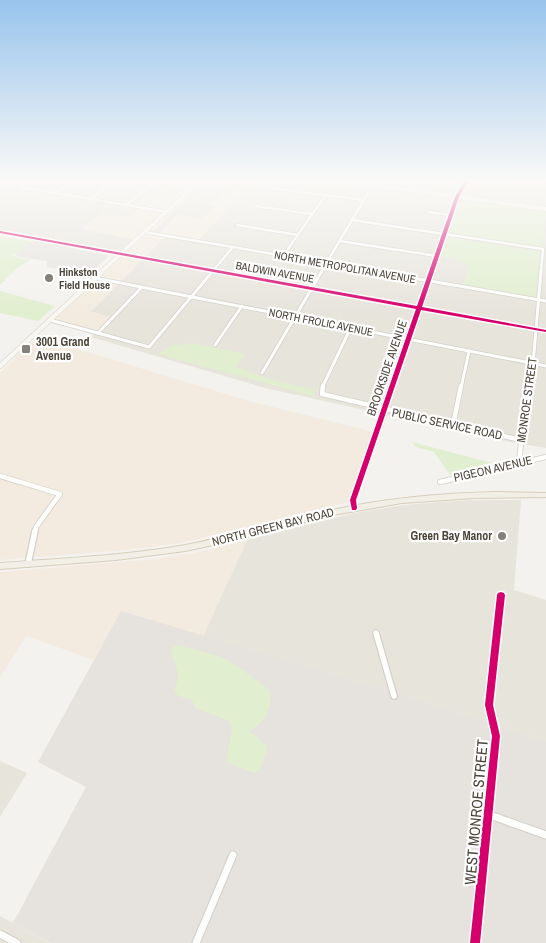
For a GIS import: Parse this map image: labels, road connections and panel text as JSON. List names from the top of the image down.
{
  "streets": {
    "main road": ["NORTH GREEN BAY ROAD"],
    "street": [
      "NORTH METROPOLITAN AVENUE",
      "BALDWIN AVENUE",
      "NORTH FROLIC AVENUE",
      "BROOKSIDE AVENUE",
      "MONROE STREET",
      "PUBLIC SERVICE ROAD",
      "PIGEON AVENUE",
      "WEST MONROE STREET"
    ]
  },
  "crossings": [
    ["NORTH METROPOLITAN AVENUE", "BROOKSIDE AVENUE"],
    ["NORTH METROPOLITAN AVENUE", "MONROE STREET"],
    ["BALDWIN AVENUE", "BROOKSIDE AVENUE"],
    ["BALDWIN AVENUE", "MONROE STREET"],
    ["NORTH FROLIC AVENUE", "BROOKSIDE AVENUE"],
    ["NORTH FROLIC AVENUE", "MONROE STREET"],
    ["NORTH FROLIC AVENUE", "PUBLIC SERVICE ROAD"],
    ["BROOKSIDE AVENUE", "MONROE STREET"],
    ["BROOKSIDE AVENUE", "PUBLIC SERVICE ROAD"],
    ["BROOKSIDE AVENUE", "NORTH GREEN BAY ROAD"],
    ["MONROE STREET", "PUBLIC SERVICE ROAD"],
    ["MONROE STREET", "PIGEON AVENUE"]
  ],
  "places": {
    "other": ["Hinkston Field House", "Green Bay Manor"],
    "transit": ["3001 Grand Avenue"]
  }
}
